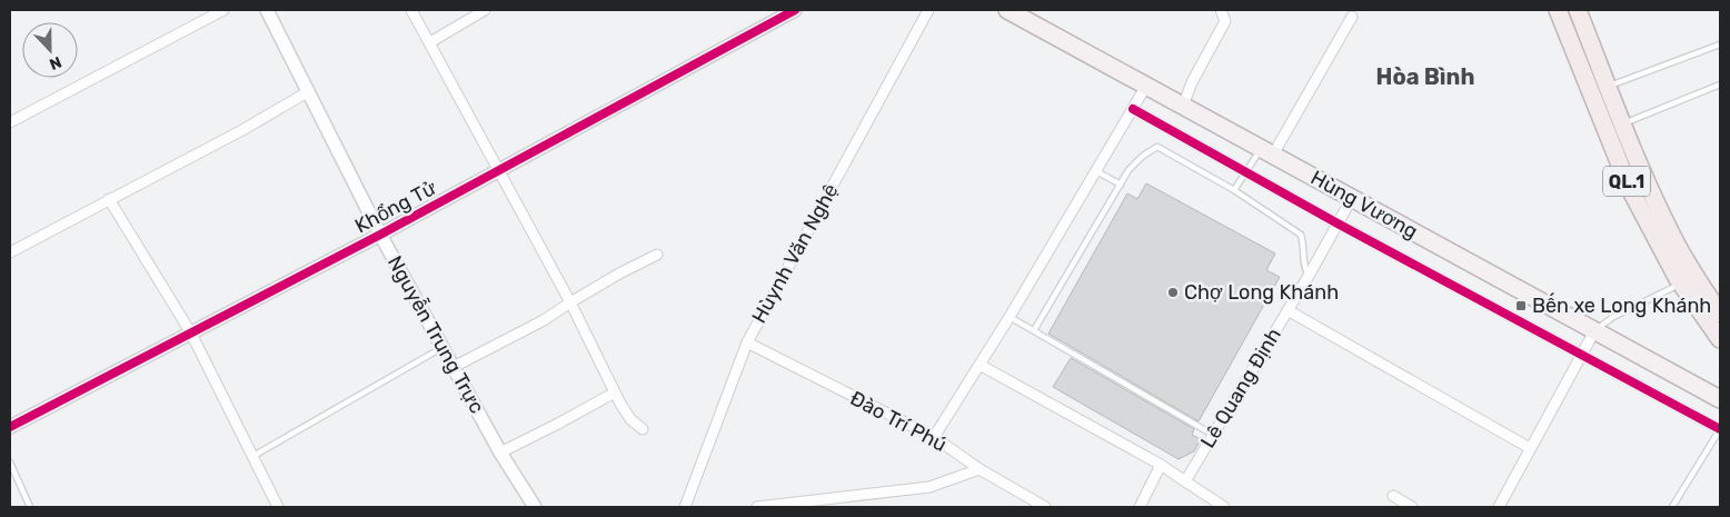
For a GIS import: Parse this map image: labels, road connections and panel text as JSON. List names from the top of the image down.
{
  "streets": {
    "highway": ["QL.1"],
    "main road": ["Hùng Vương"],
    "street": [
      "Khổng Tử",
      "Hùynh Văn Nghệ",
      "Nguyễn Trung Trực",
      "Lê Quang Định",
      "Đào Trí Phú"
    ]
  },
  "crossings": [
    ["Hùng Vương", "Lê Quang Định"],
    ["Khổng Tử", "Nguyễn Trung Trực"],
    ["Hùynh Văn Nghệ", "Đào Trí Phú"]
  ],
  "districts": ["Hòa Bình"],
  "places": {
    "other": ["Chợ Long Khánh"],
    "transit": ["Bến xe Long Khánh"]
  },
  "north": "bottom"
}
